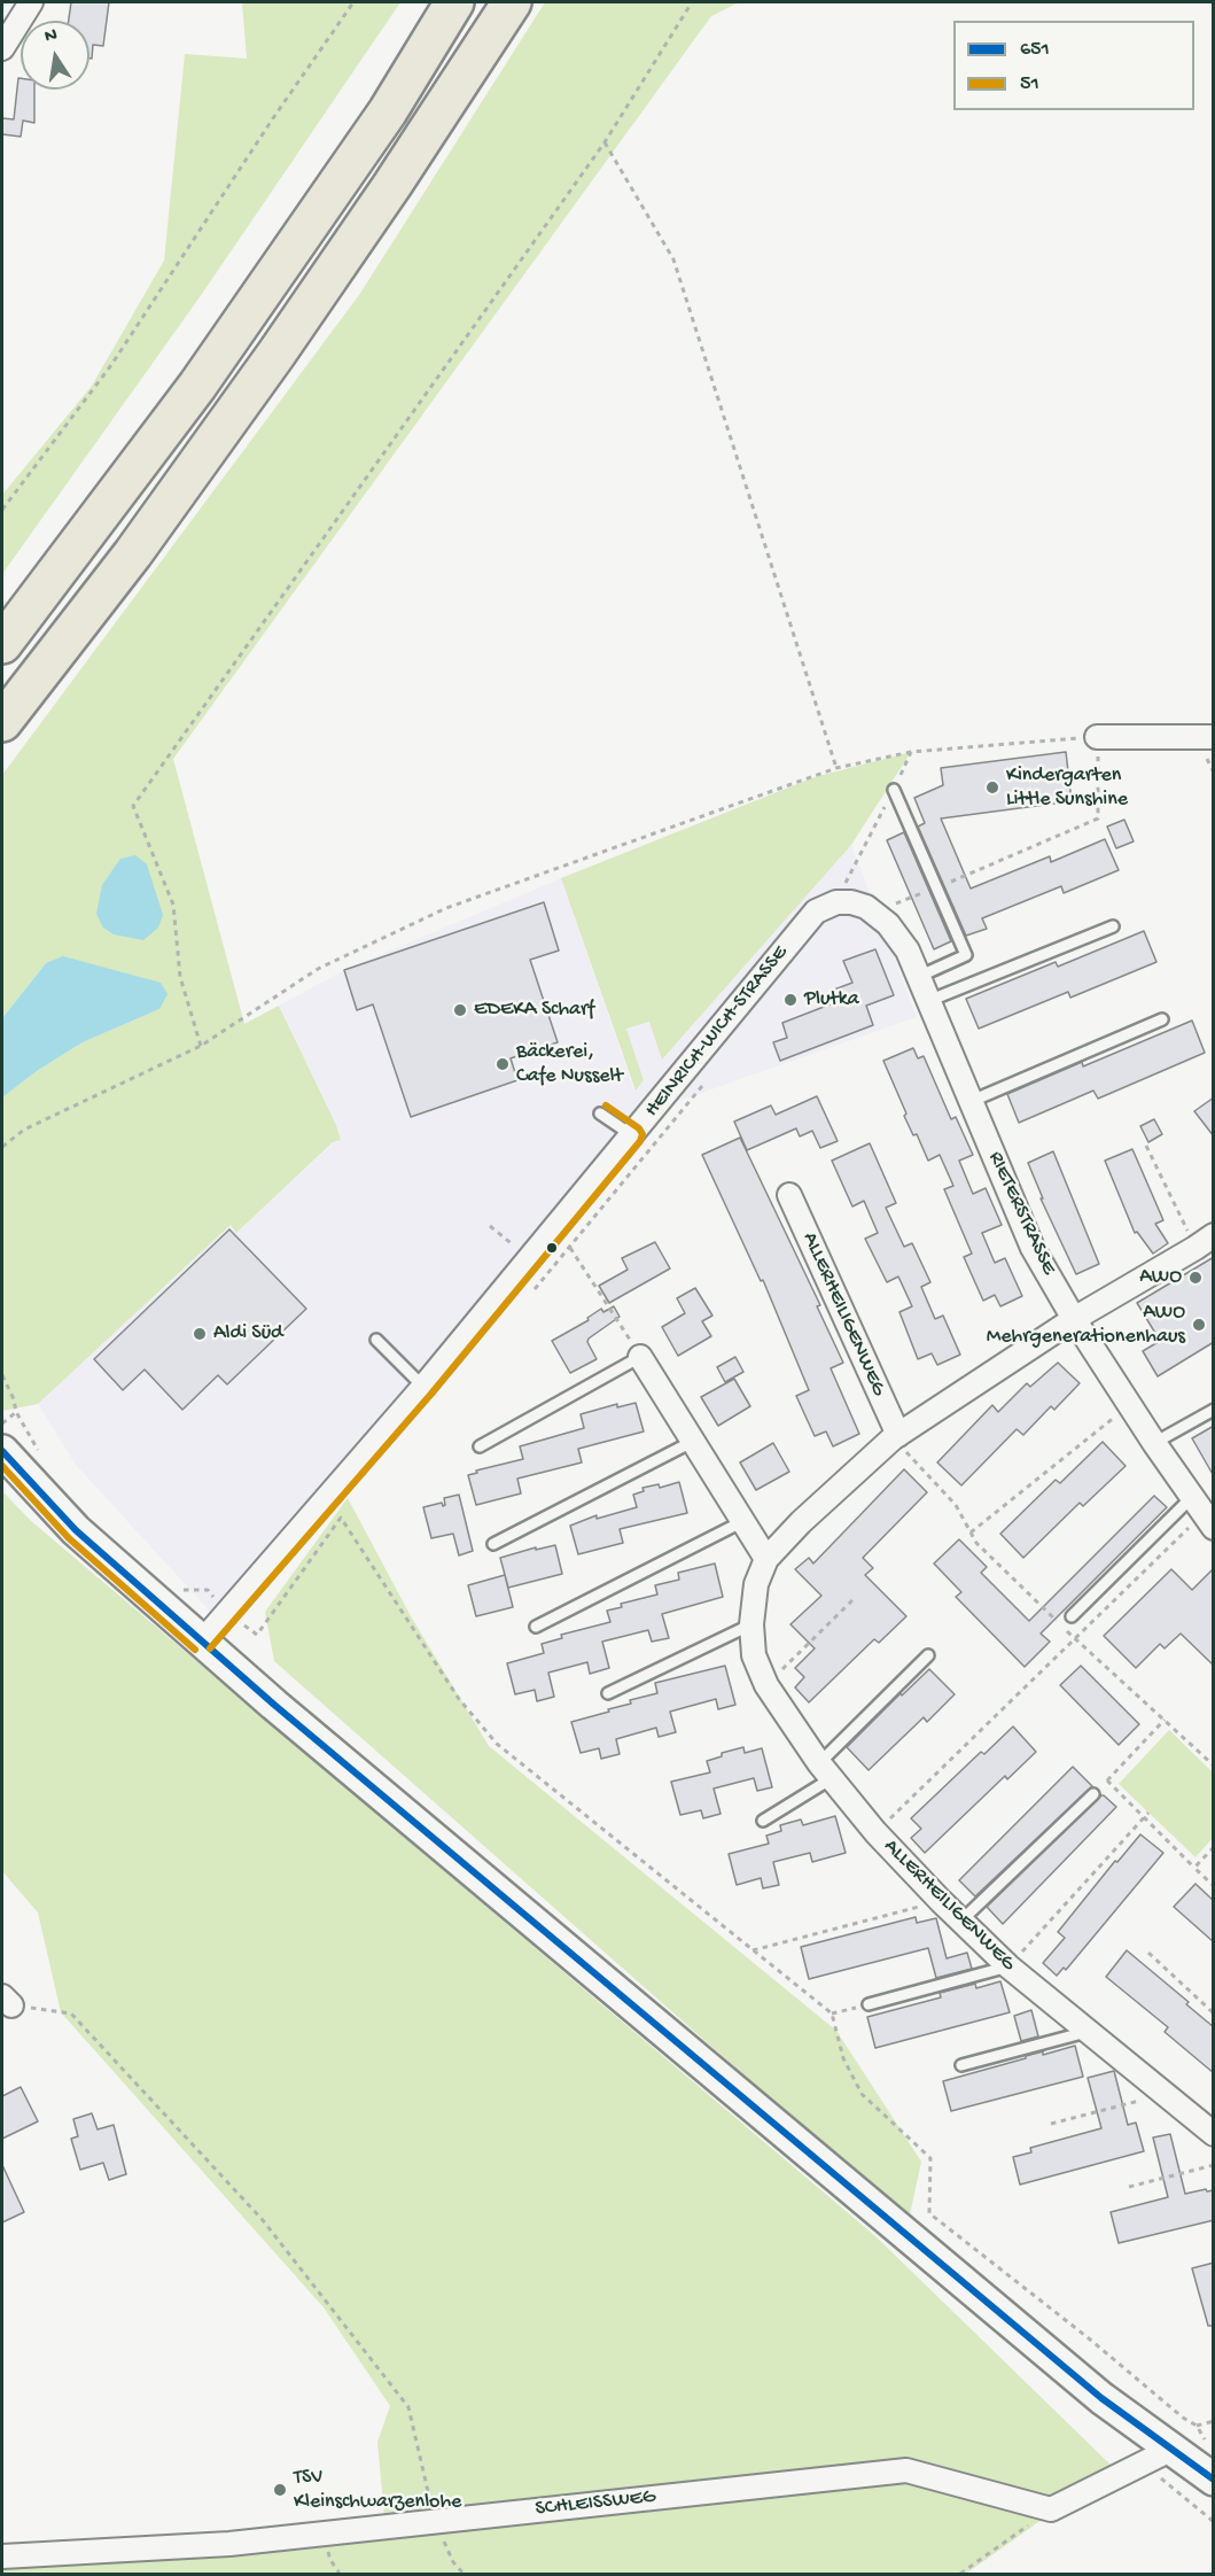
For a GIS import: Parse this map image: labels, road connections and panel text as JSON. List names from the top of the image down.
{
  "streets": {
    "street": [
      "HEINRICH-WICH-STRASSE",
      "RIETERSTRASSE",
      "ALLERHEILIGENWEG",
      "SCHLEISSWEG"
    ]
  },
  "crossings": [
    ["HEINRICH-WICH-STRASSE", "RIETERSTRASSE"],
    ["RIETERSTRASSE", "ALLERHEILIGENWEG"]
  ],
  "places": [
    "Kindergarten Little Sunshine",
    "Plutka",
    "EDEKA Scharf",
    "Bäckerei, Cafe Nusselt",
    "AWO",
    "AWO Mehrgenerationenhaus",
    "Aldi Süd",
    "TSV Kleinschwarzenlohe"
  ],
  "lines": ["transit line 51", "transit line 651"],
  "legend": ["651", "51"],
  "north": "top"
}
